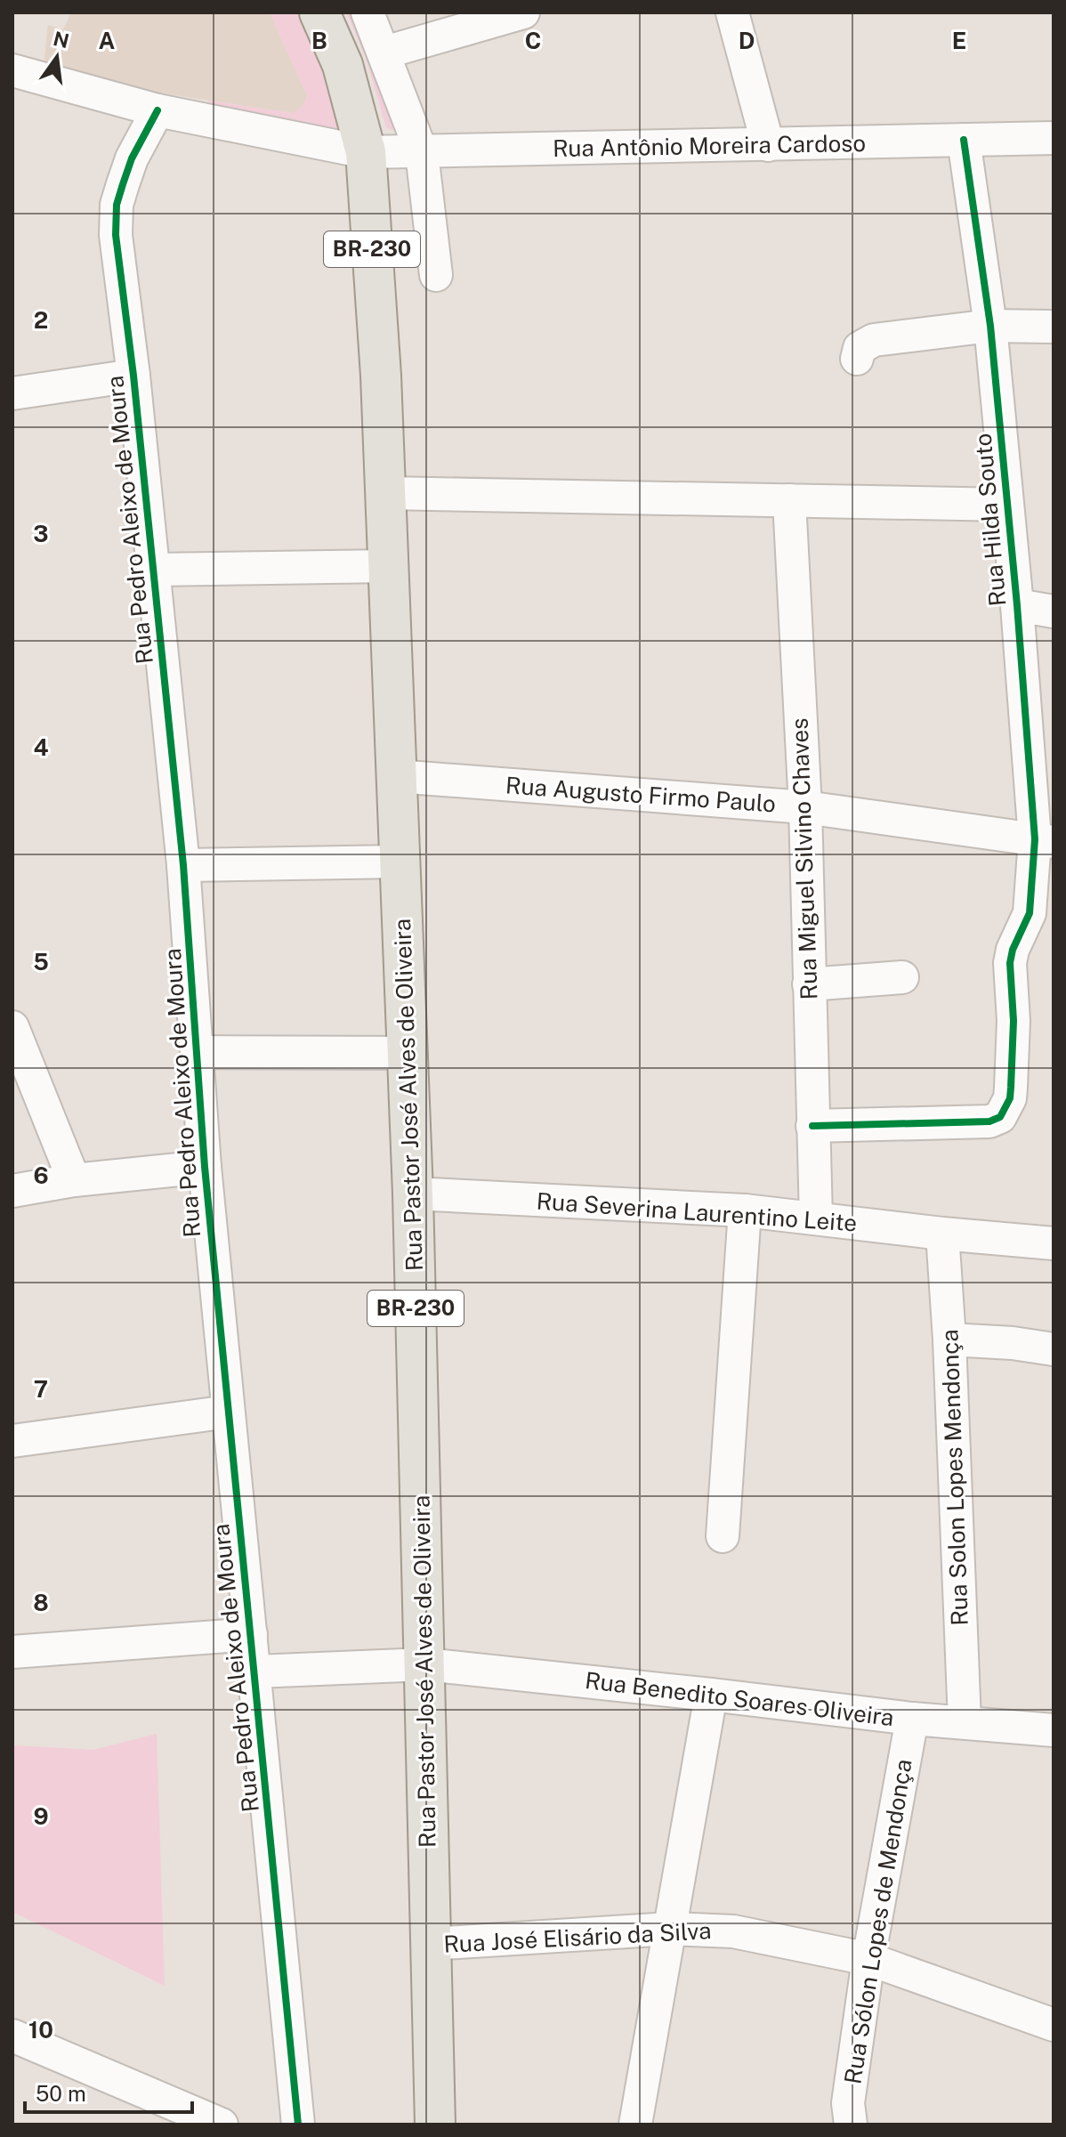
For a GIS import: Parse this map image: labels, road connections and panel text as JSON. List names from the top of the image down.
{
  "streets": {
    "main road": ["BR-230", "Rua Pastor José Alves de Oliveira"],
    "street": [
      "Rua Antônio Moreira Cardoso",
      "Rua Pedro Aleixo de Moura",
      "Rua Hilda Souto",
      "Rua Augusto Firmo Paulo",
      "Rua Miguel Silvino Chaves",
      "Rua Severina Laurentino Leite",
      "Rua Solon Lopes Mendonça",
      "Rua Benedito Soares Oliveira",
      "Rua Sólon Lopes de Mendonça",
      "Rua José Elisário da Silva"
    ]
  },
  "crossings": [
    ["Rua Antônio Moreira Cardoso", "BR-230"],
    ["Rua Antônio Moreira Cardoso", "Rua Pedro Aleixo de Moura"],
    ["Rua Antônio Moreira Cardoso", "Rua Hilda Souto"],
    ["BR-230", "Rua Pastor José Alves de Oliveira"],
    ["Rua Pedro Aleixo de Moura", "Rua Benedito Soares Oliveira"],
    ["Rua Hilda Souto", "Rua Augusto Firmo Paulo"],
    ["Rua Hilda Souto", "Rua Miguel Silvino Chaves"],
    ["Rua Augusto Firmo Paulo", "Rua Miguel Silvino Chaves"],
    ["Rua Augusto Firmo Paulo", "Rua Pastor José Alves de Oliveira"],
    ["Rua Miguel Silvino Chaves", "Rua Severina Laurentino Leite"],
    ["Rua Pastor José Alves de Oliveira", "Rua Severina Laurentino Leite"],
    ["Rua Pastor José Alves de Oliveira", "Rua Benedito Soares Oliveira"],
    ["Rua Pastor José Alves de Oliveira", "Rua José Elisário da Silva"],
    ["Rua Severina Laurentino Leite", "Rua Solon Lopes Mendonça"],
    ["Rua Solon Lopes Mendonça", "Rua Benedito Soares Oliveira"],
    ["Rua Benedito Soares Oliveira", "Rua Sólon Lopes de Mendonça"],
    ["Rua Sólon Lopes de Mendonça", "Rua José Elisário da Silva"]
  ],
  "scale_bar": "50 m",
  "north": "top",
  "grid": {
    "columns": [
      "A",
      "B",
      "C",
      "D",
      "E"
    ],
    "rows": [
      "2",
      "3",
      "4",
      "5",
      "6",
      "7",
      "8",
      "9",
      "10"
    ]
  }
}
